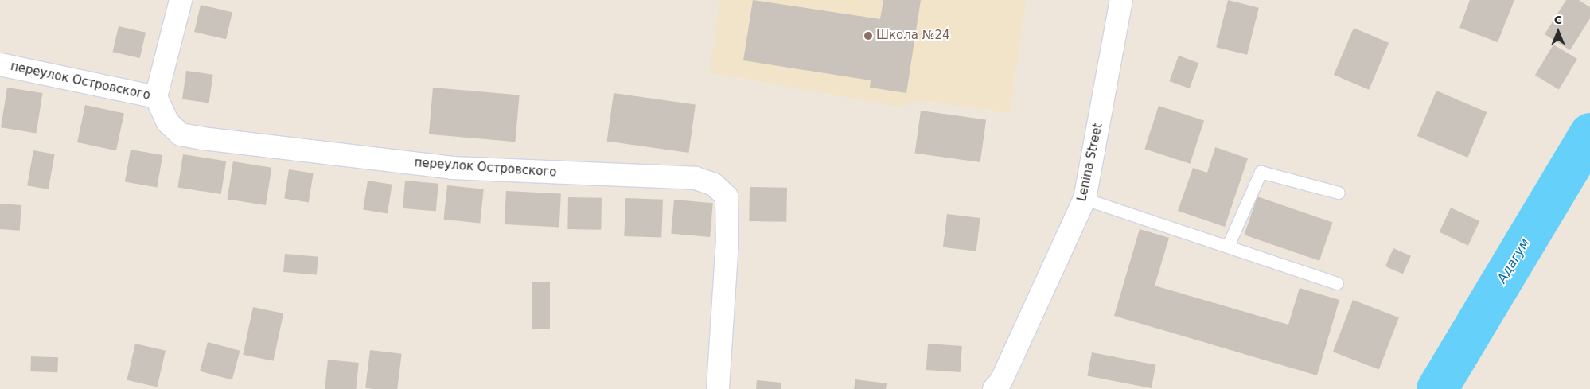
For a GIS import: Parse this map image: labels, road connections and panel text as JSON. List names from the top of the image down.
{
  "streets": {
    "street": ["переулок Островского", "Lenina Street"]
  },
  "water": ["Адагум"],
  "places": ["Школа №24"],
  "north": "top"
}
